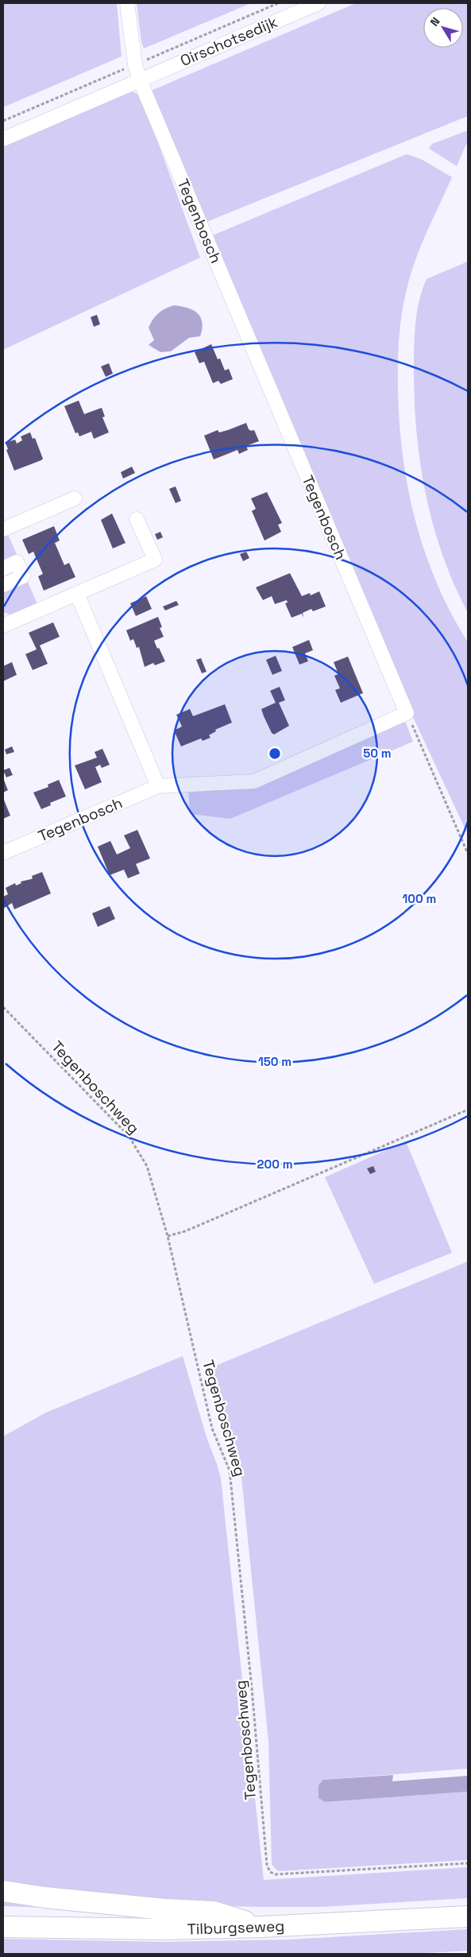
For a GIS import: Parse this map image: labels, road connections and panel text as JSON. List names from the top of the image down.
{
  "streets": {
    "highway": ["Tilburgseweg"],
    "street": ["Oirschotsedijk", "Tegenbosch"],
    "path": ["Tegenboschweg"]
  },
  "crossings": [
    ["Oirschotsedijk", "Tegenbosch"]
  ],
  "north": "top left",
  "rings": [
    "50 m",
    "100 m",
    "150 m",
    "200 m"
  ]
}
